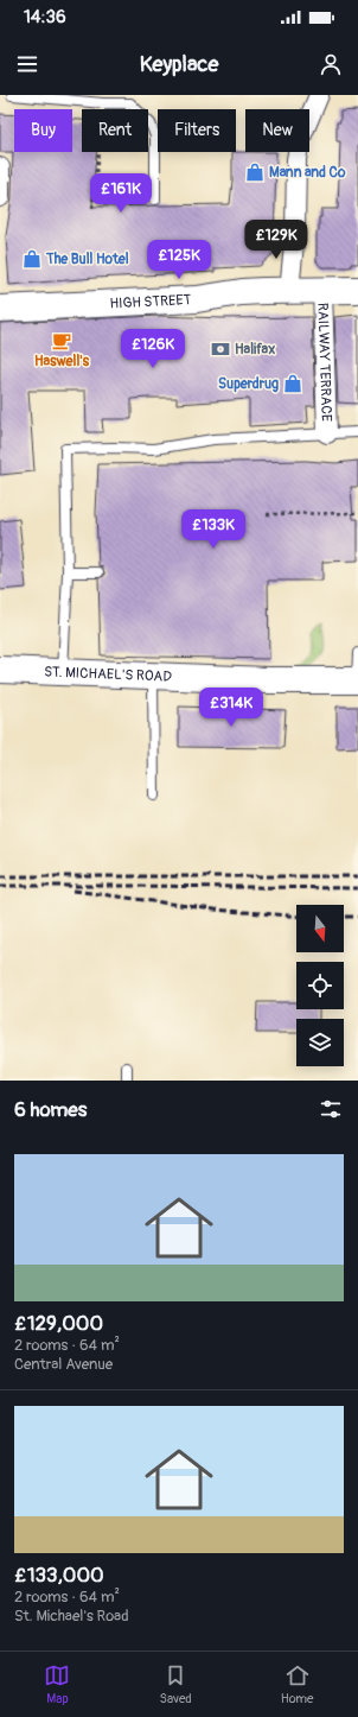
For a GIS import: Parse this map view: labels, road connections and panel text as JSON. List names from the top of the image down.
{
  "streets": {
    "street": ["HIGH STREET", "RAILWAY TERRACE", "ST. MICHAEL'S ROAD"]
  },
  "crossings": [
    ["HIGH STREET", "RAILWAY TERRACE"]
  ],
  "places": {
    "shop": ["Mann and Co", "The Bull Hotel", "Superdrug"],
    "cafe": ["Haswell's"],
    "bank": ["Halifax"]
  },
  "north": "bottom",
  "page": {
    "status": "14:36",
    "header": "Keyplace",
    "chip": [
      "Buy",
      "Rent",
      "Filters",
      "New"
    ],
    "price": [
      "£161K",
      "£129K",
      "£125K",
      "£126K",
      "£133K",
      "£314K"
    ],
    "heading": "6 homes",
    "list": [
      {
        "name": "£129,000",
        "note": "2 rooms · 64 m² · Central Avenue"
      },
      {
        "name": "£133,000",
        "note": "2 rooms · 64 m² · St. Michael's Road"
      }
    ],
    "tabs": ["Map", "Saved", "Home"]
  }
}
